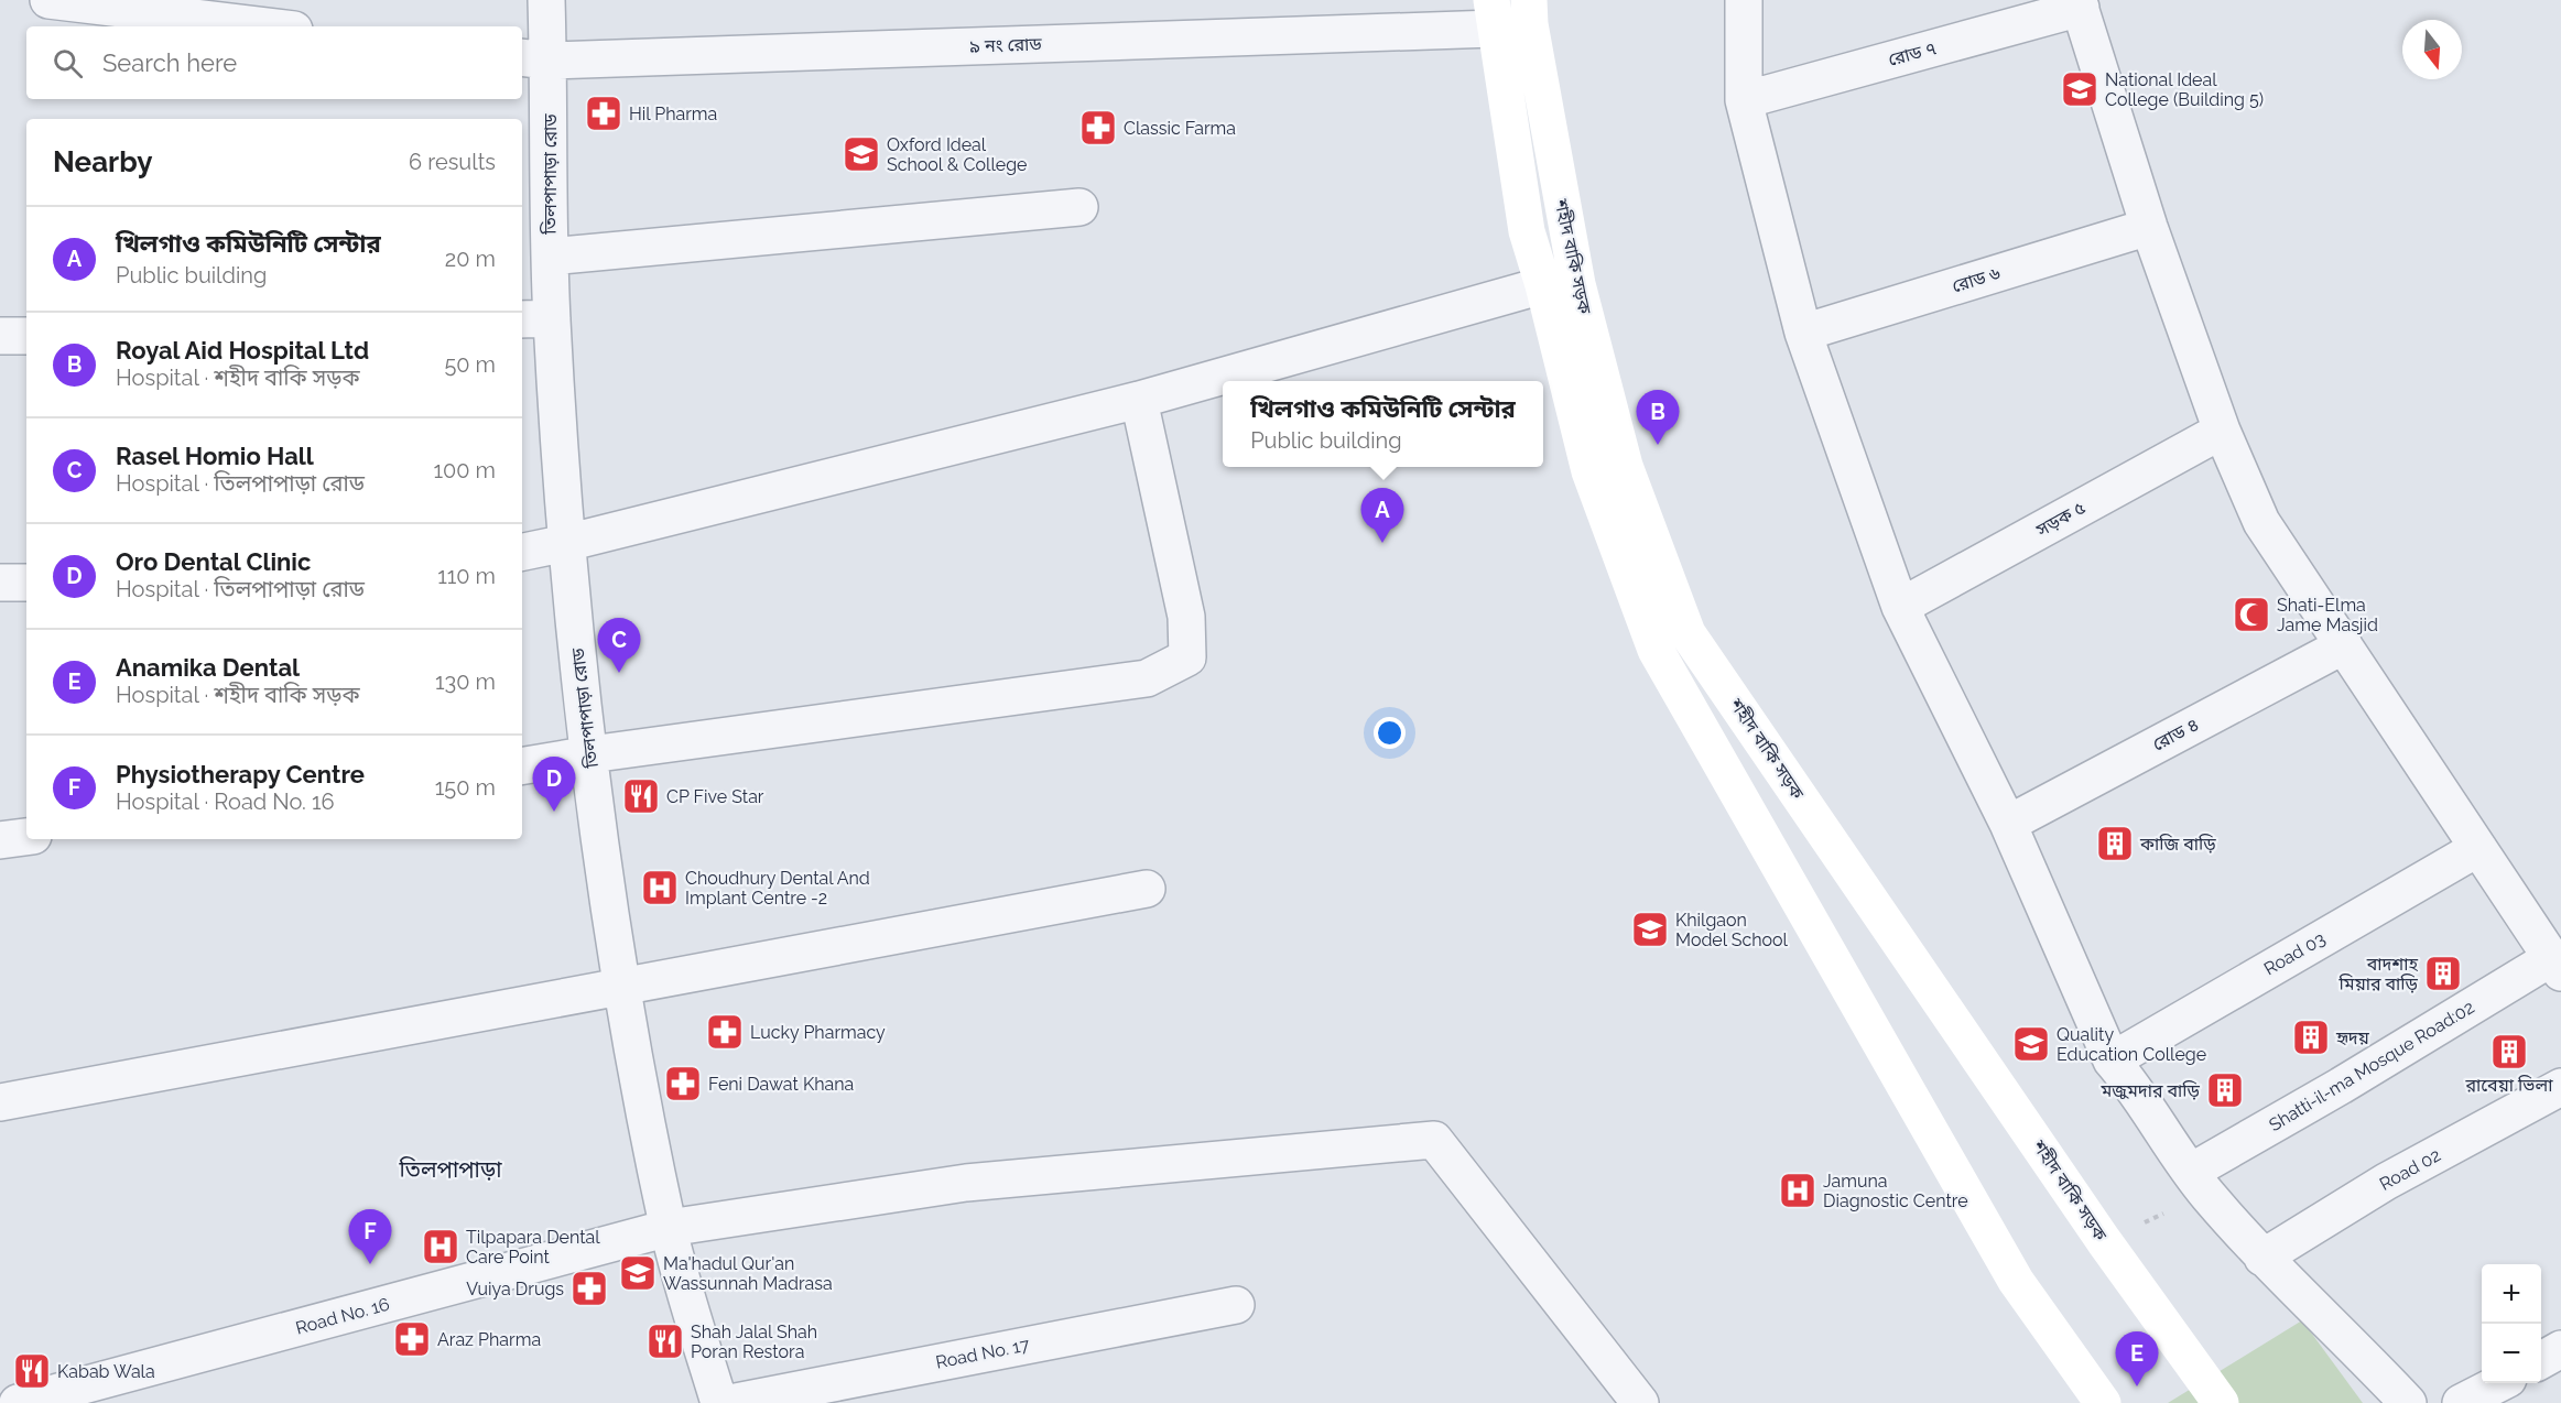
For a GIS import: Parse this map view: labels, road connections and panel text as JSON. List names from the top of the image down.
{
  "streets": {
    "street": [
      "৯ নং রোড",
      "রোড ৭",
      "তিলপাপাড়া রোড",
      "শহীদ বাকি সড়ক",
      "রোড ৬",
      "সড়ক ৫",
      "রোড ৪",
      "Road 03",
      "Shatti-il-ma Mosque Road:02",
      "Road 02",
      "Road No. 16",
      "Road No. 17"
    ]
  },
  "crossings": [
    ["৯ নং রোড", "তিলপাপাড়া রোড"],
    ["৯ নং রোড", "শহীদ বাকি সড়ক"],
    ["তিলপাপাড়া রোড", "Road No. 16"]
  ],
  "districts": ["তিলপাপাড়া"],
  "places": {
    "school or university": [
      "National Ideal College (Building 5)",
      "Oxford Ideal School & College",
      "Khilgaon Model School",
      "Quality Education College",
      "Ma'hadul Qur'an Wassunnah Madrasa"
    ],
    "pharmacy": [
      "Hil Pharma",
      "Classic Farma",
      "Lucky Pharmacy",
      "Feni Dawat Khana",
      "Vuiya Drugs",
      "Araz Pharma"
    ],
    "mosque": ["Shati-Elma Jame Masjid"],
    "restaurant": ["CP Five Star", "Shah Jalal Shah Poran Restora", "Kabab Wala"],
    "building": [
      "কাজি বাড়ি",
      "বাদশাহ মিয়ার বাড়ি",
      "হৃদয়",
      "রাবেয়া ভিলা",
      "মজুমদার বাড়ি"
    ],
    "hospital": ["Choudhury Dental And Implant Centre -2", "Jamuna Diagnostic Centre", "Tilpapara Dental Care Point"]
  },
  "north": "bottom",
  "page": {
    "search": "Search here",
    "heading": ["Nearby", "6 results"],
    "list": [
      {
        "mark": "A",
        "name": "খিলগাও কমিউনিটি সেন্টার",
        "note": "Public building",
        "value": "20 m"
      },
      {
        "mark": "B",
        "name": "Royal Aid Hospital Ltd",
        "note": "Hospital · শহীদ বাকি সড়ক",
        "value": "50 m"
      },
      {
        "mark": "C",
        "name": "Rasel Homio Hall",
        "note": "Hospital · তিলপাপাড়া রোড",
        "value": "100 m"
      },
      {
        "mark": "D",
        "name": "Oro Dental Clinic",
        "note": "Hospital · তিলপাপাড়া রোড",
        "value": "110 m"
      },
      {
        "mark": "E",
        "name": "Anamika Dental",
        "note": "Hospital · শহীদ বাকি সড়ক",
        "value": "130 m"
      },
      {
        "mark": "F",
        "name": "Physiotherapy Centre",
        "note": "Hospital · Road No. 16",
        "value": "150 m"
      }
    ],
    "popup": ["খিলগাও কমিউনিটি সেন্টার", "Public building"],
    "pins": [
      "B",
      "A",
      "C",
      "D",
      "F",
      "E"
    ],
    "map_buttons": ["+", "−"]
  }
}
